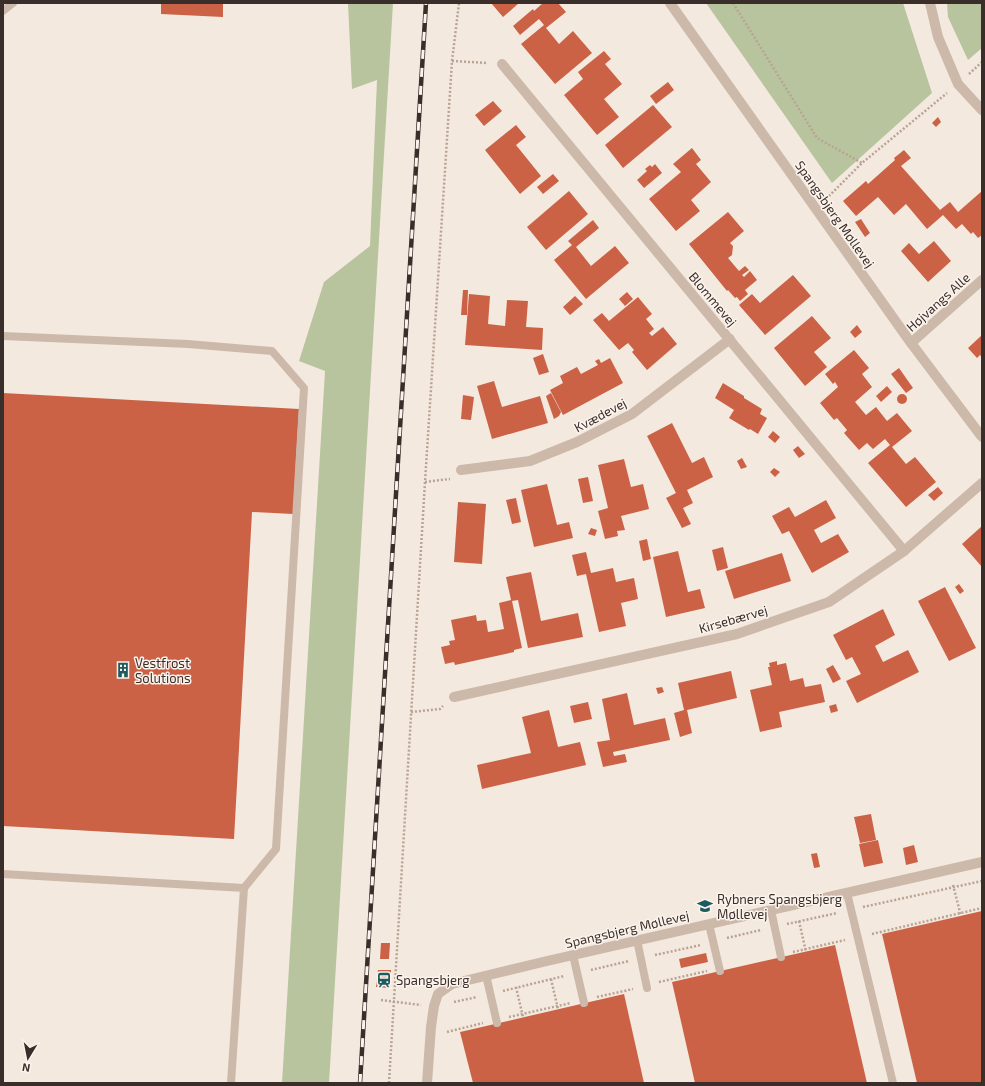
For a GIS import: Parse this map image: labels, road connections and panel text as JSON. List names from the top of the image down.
{
  "streets": {
    "street": [
      "Spangsbjerg Møllevej",
      "Blommevej",
      "Højvangs Alle",
      "Kvædevej",
      "Kirsebærvej"
    ]
  },
  "crossings": [
    ["Spangsbjerg Møllevej", "Højvangs Alle"],
    ["Blommevej", "Kvædevej"],
    ["Blommevej", "Kirsebærvej"]
  ],
  "places": {
    "building": ["Vestfrost Solutions"],
    "school or university": ["Rybners Spangsbjerg Møllevej"],
    "station": ["Spangsbjerg"]
  },
  "north": "bottom"
}
